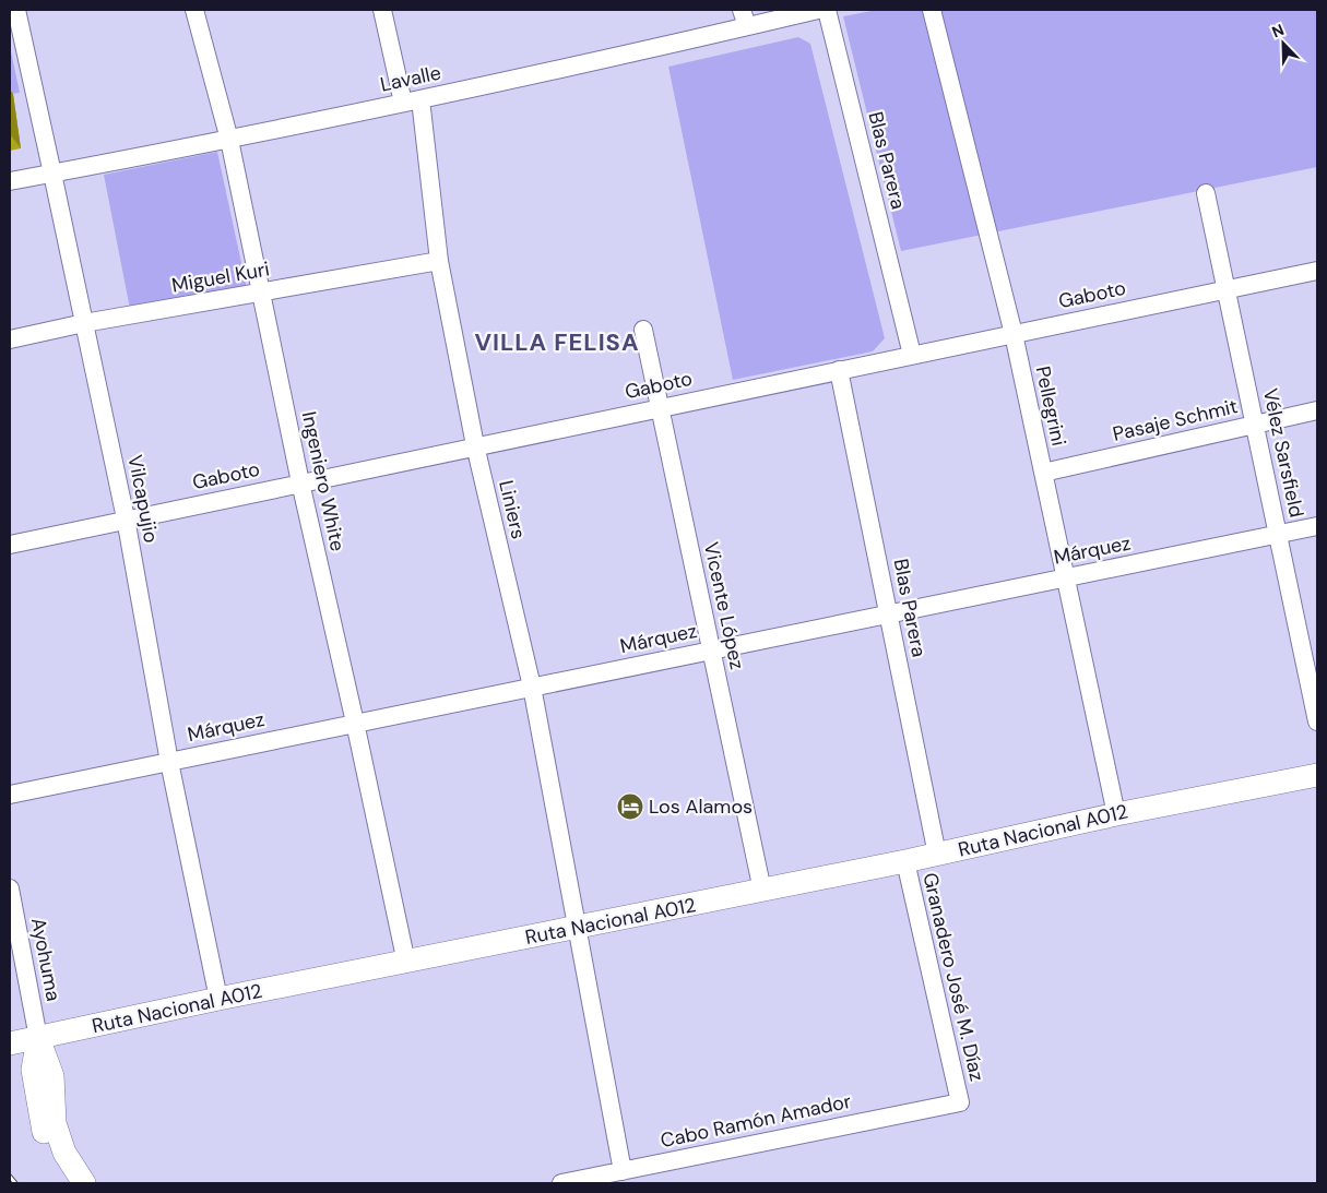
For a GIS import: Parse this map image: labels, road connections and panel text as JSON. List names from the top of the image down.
{
  "streets": {
    "main road": ["Ruta Nacional A012"],
    "street": [
      "Lavalle",
      "Blas Parera",
      "Miguel Kuri",
      "Gaboto",
      "Pellegrini",
      "Pasaje Schmit",
      "Vélez Sarsfield",
      "Ingeniero White",
      "Vilcapujio",
      "Liniers",
      "Márquez",
      "Vicente López",
      "Ayohuma",
      "Granadero José M. Díaz",
      "Cabo Ramón Amador"
    ]
  },
  "crossings": [
    ["Lavalle", "Ingeniero White"],
    ["Lavalle", "Vilcapujio"],
    ["Lavalle", "Liniers"],
    ["Blas Parera", "Gaboto"],
    ["Blas Parera", "Márquez"],
    ["Blas Parera", "Ruta Nacional A012"],
    ["Miguel Kuri", "Ingeniero White"],
    ["Miguel Kuri", "Vilcapujio"],
    ["Miguel Kuri", "Liniers"],
    ["Gaboto", "Pellegrini"],
    ["Gaboto", "Vélez Sarsfield"],
    ["Gaboto", "Ingeniero White"],
    ["Gaboto", "Vilcapujio"],
    ["Gaboto", "Liniers"],
    ["Gaboto", "Vicente López"],
    ["Pellegrini", "Pasaje Schmit"],
    ["Pellegrini", "Márquez"],
    ["Pellegrini", "Ruta Nacional A012"],
    ["Pasaje Schmit", "Vélez Sarsfield"],
    ["Vélez Sarsfield", "Márquez"],
    ["Ingeniero White", "Márquez"],
    ["Ingeniero White", "Ruta Nacional A012"],
    ["Vilcapujio", "Márquez"],
    ["Vilcapujio", "Ruta Nacional A012"],
    ["Liniers", "Márquez"],
    ["Liniers", "Ruta Nacional A012"],
    ["Liniers", "Cabo Ramón Amador"],
    ["Márquez", "Vicente López"],
    ["Vicente López", "Ruta Nacional A012"],
    ["Ruta Nacional A012", "Ayohuma"],
    ["Ruta Nacional A012", "Granadero José M. Díaz"],
    ["Granadero José M. Díaz", "Cabo Ramón Amador"]
  ],
  "districts": ["VILLA FELISA"],
  "places": {
    "hotel": ["Los Alamos"]
  },
  "north": "top left"
}
